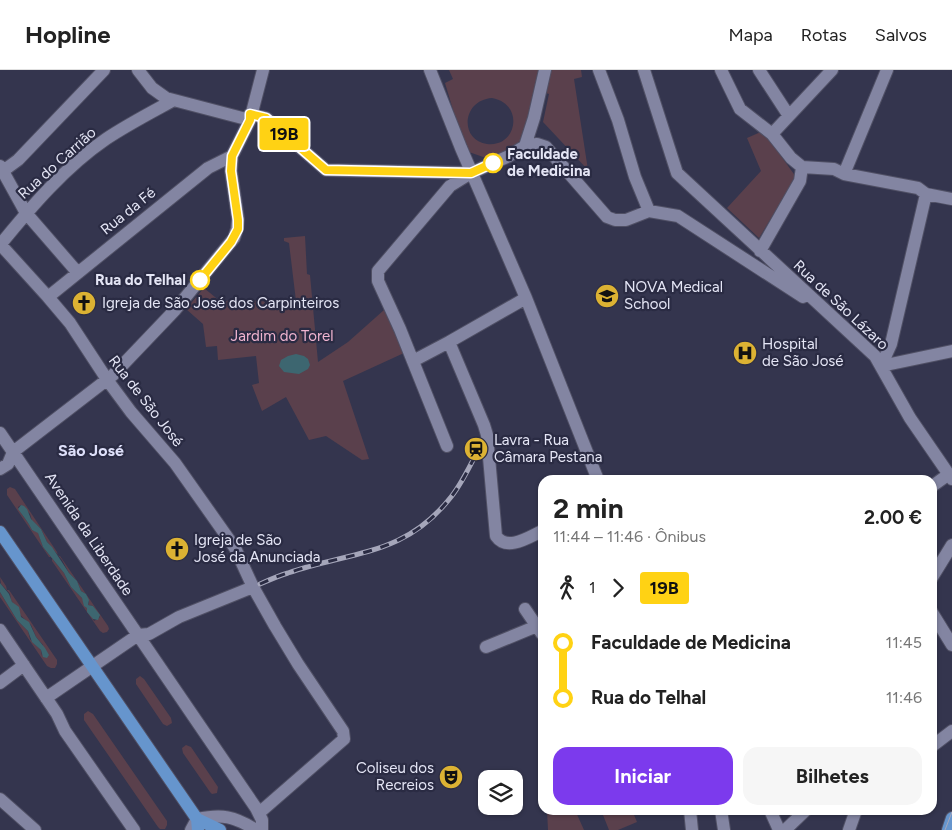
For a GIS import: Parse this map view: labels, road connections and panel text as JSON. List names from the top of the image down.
{
  "streets": {
    "street": [
      "Rua do Carrião",
      "Rua da Fé",
      "Rua de São Lázaro",
      "Rua de São José",
      "Avenida da Liberdade"
    ]
  },
  "crossings": [
    ["Rua do Carrião", "Rua de São José"],
    ["Rua da Fé", "Rua de São José"],
    ["Rua de São José", "Avenida da Liberdade"]
  ],
  "districts": ["São José"],
  "parks": ["Jardim do Torel"],
  "places": {
    "other": ["Faculdade de Medicina", "Rua do Telhal"],
    "school or university": ["NOVA Medical School"],
    "church": ["Igreja de São José dos Carpinteiros", "Igreja de São José da Anunciada"],
    "hospital": ["Hospital de São José"],
    "station": ["Lavra - Rua Câmara Pestana"],
    "theatre": ["Coliseu dos Recreios"]
  },
  "lines": ["bus line 19B"],
  "page": {
    "header": "Hopline",
    "nav": ["Mapa", "Rotas", "Salvos"],
    "on_map": "19B",
    "heading": ["2 min", "11:44 – 11:46 · Ônibus", "2.00 €"],
    "legs": ["1", "19B"],
    "list": [
      {
        "name": "Faculdade de Medicina",
        "value": "11:45"
      },
      {
        "name": "Rua do Telhal",
        "value": "11:46"
      }
    ],
    "buttons": ["Iniciar", "Bilhetes"]
  }
}
